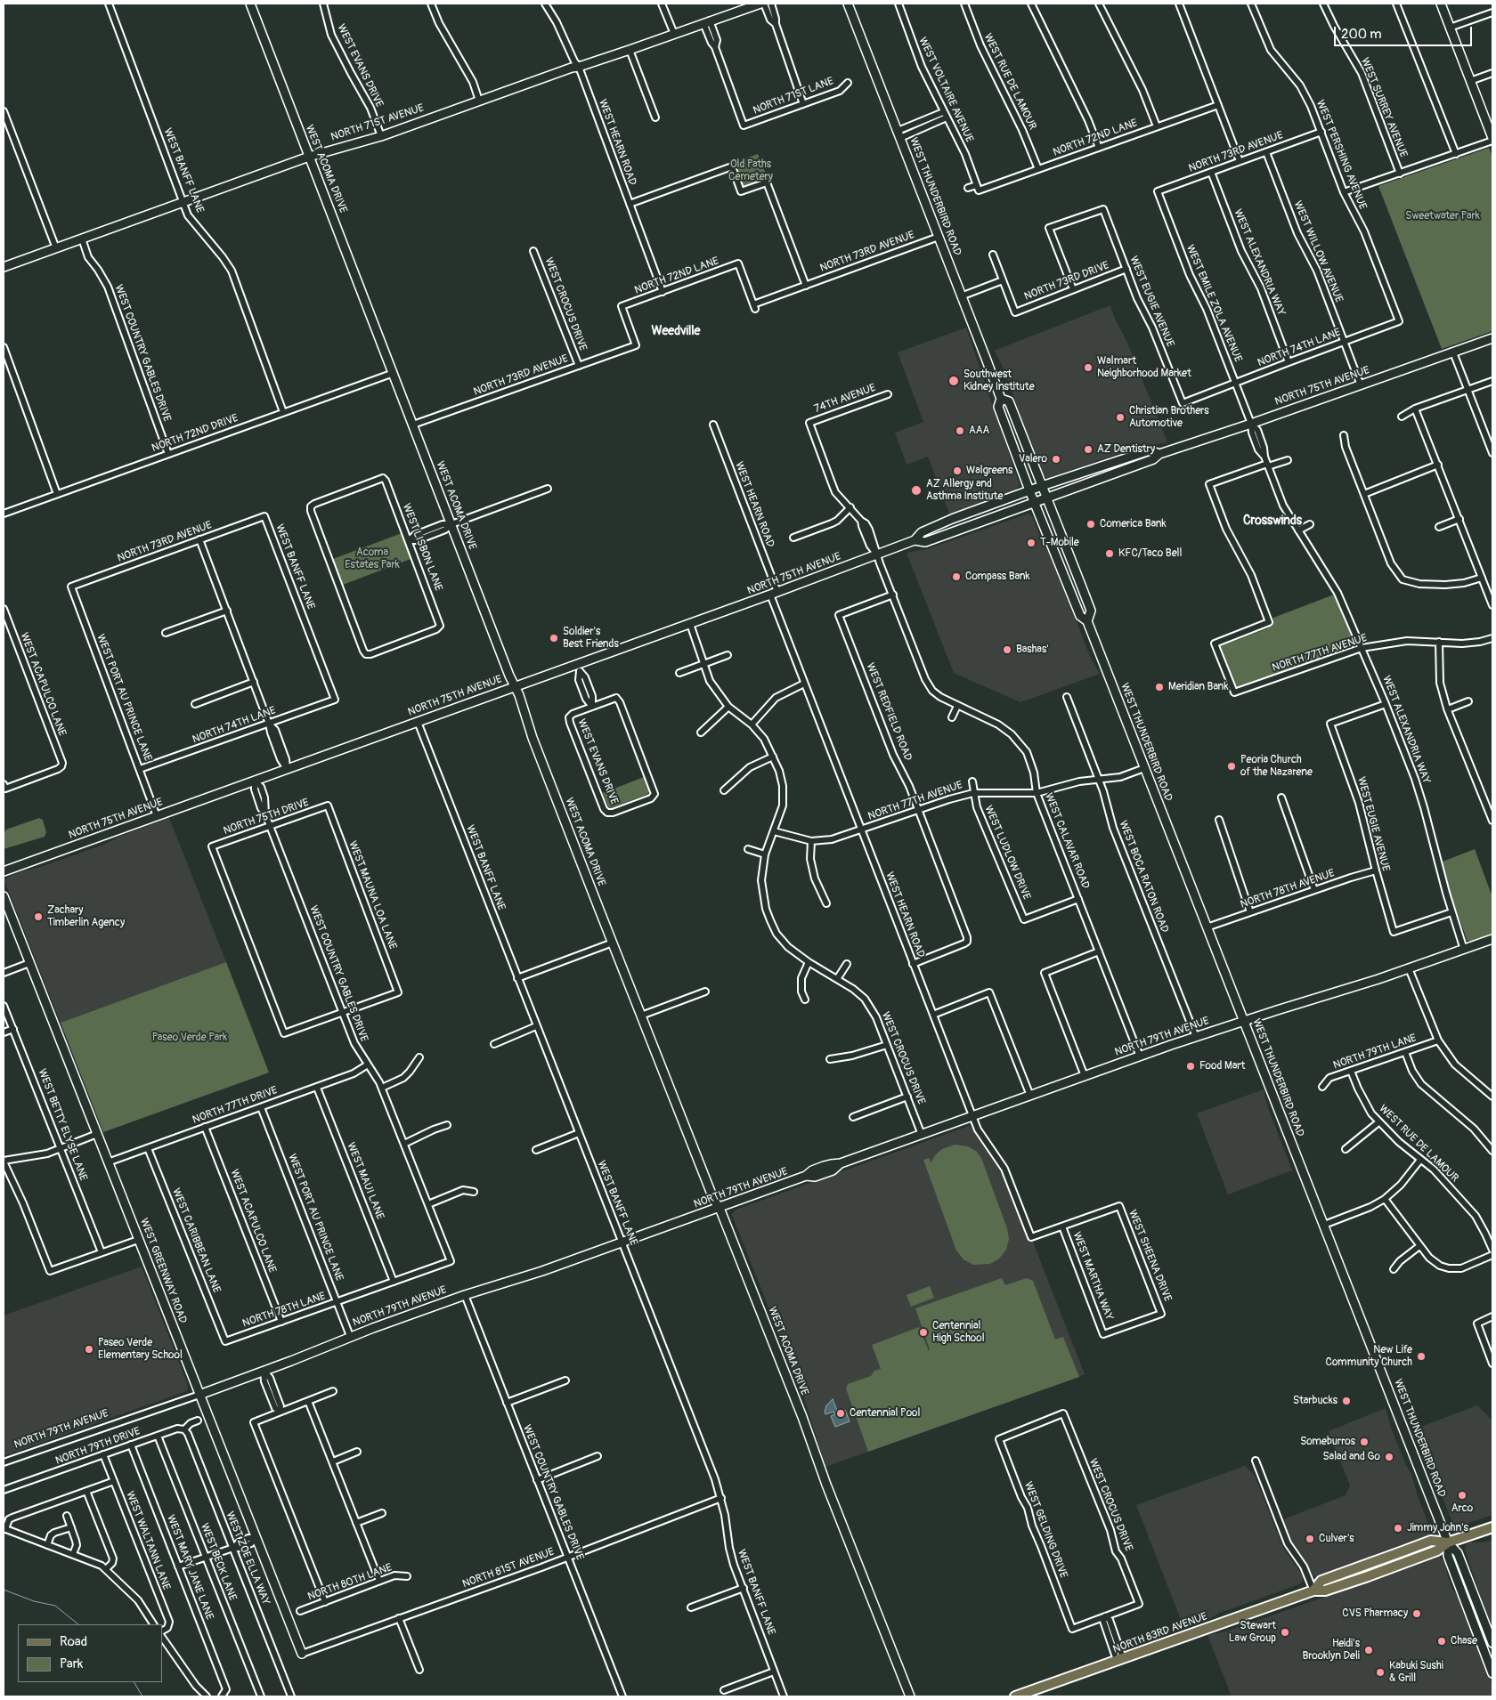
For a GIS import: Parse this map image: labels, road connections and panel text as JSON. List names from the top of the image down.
{
  "streets": {
    "main road": ["NORTH 83RD AVENUE"],
    "street": [
      "WEST EVANS DRIVE",
      "WEST RUE DE LAMOUR",
      "WEST VOLTAIRE AVENUE",
      "NORTH 71ST LANE",
      "WEST SURREY AVENUE",
      "NORTH 71ST AVENUE",
      "NORTH 72ND LANE",
      "WEST HEARN ROAD",
      "NORTH 73RD AVENUE",
      "WEST PERSHING AVENUE",
      "WEST ACOMA DRIVE",
      "WEST BANFF LANE",
      "WEST THUNDERBIRD ROAD",
      "WEST WILLOW AVENUE",
      "WEST ALEXANDRIA WAY",
      "NORTH 73RD DRIVE",
      "WEST EUGIE AVENUE",
      "WEST EMILE ZOLA AVENUE",
      "WEST CROCUS DRIVE",
      "NORTH 74TH LANE",
      "WEST COUNTRY GABLES DRIVE",
      "NORTH 75TH AVENUE",
      "74TH AVENUE",
      "NORTH 72ND DRIVE",
      "WEST LISBON LANE",
      "NORTH 77TH AVENUE",
      "WEST ACAPULCO LANE",
      "WEST PORT AU PRINCE LANE",
      "WEST REDFIELD ROAD",
      "NORTH 75TH DRIVE",
      "WEST CALAVAR ROAD",
      "WEST LUDLOW DRIVE",
      "WEST BOCA RATON ROAD",
      "NORTH 78TH AVENUE",
      "WEST MAUNA LOA LANE",
      "NORTH 79TH AVENUE",
      "NORTH 79TH LANE",
      "NORTH 77TH DRIVE",
      "WEST BETTY ELYSE LANE",
      "WEST MAUI LANE",
      "WEST CARIBBEAN LANE",
      "WEST SHEENA DRIVE",
      "WEST GREENWAY ROAD",
      "WEST MARTHA WAY",
      "NORTH 78TH LANE",
      "NORTH 79TH DRIVE",
      "WEST GELDING DRIVE",
      "WEST WALTANN LANE",
      "WEST ZOE ELLA WAY",
      "WEST BECK LANE",
      "WEST MARY JANE LANE",
      "NORTH 81ST AVENUE",
      "NORTH 80TH LANE"
    ]
  },
  "crossings": [
    ["WEST EVANS DRIVE", "NORTH 71ST AVENUE"],
    ["WEST RUE DE LAMOUR", "NORTH 72ND LANE"],
    ["WEST RUE DE LAMOUR", "NORTH 79TH LANE"],
    ["WEST VOLTAIRE AVENUE", "NORTH 72ND LANE"],
    ["NORTH 71ST LANE", "NORTH 71ST AVENUE"],
    ["NORTH 71ST AVENUE", "WEST HEARN ROAD"],
    ["NORTH 71ST AVENUE", "WEST ACOMA DRIVE"],
    ["NORTH 71ST AVENUE", "WEST BANFF LANE"],
    ["NORTH 71ST AVENUE", "WEST COUNTRY GABLES DRIVE"],
    ["NORTH 72ND LANE", "WEST HEARN ROAD"],
    ["NORTH 72ND LANE", "NORTH 73RD AVENUE"],
    ["WEST HEARN ROAD", "NORTH 75TH AVENUE"],
    ["WEST HEARN ROAD", "NORTH 77TH AVENUE"],
    ["WEST HEARN ROAD", "WEST REDFIELD ROAD"],
    ["WEST HEARN ROAD", "NORTH 79TH AVENUE"],
    ["WEST HEARN ROAD", "WEST SHEENA DRIVE"],
    ["WEST HEARN ROAD", "WEST MARTHA WAY"],
    ["NORTH 73RD AVENUE", "WEST PERSHING AVENUE"],
    ["NORTH 73RD AVENUE", "WEST ACOMA DRIVE"],
    ["NORTH 73RD AVENUE", "WEST BANFF LANE"],
    ["NORTH 73RD AVENUE", "WEST THUNDERBIRD ROAD"],
    ["NORTH 73RD AVENUE", "WEST WILLOW AVENUE"],
    ["NORTH 73RD AVENUE", "WEST ALEXANDRIA WAY"],
    ["NORTH 73RD AVENUE", "WEST EMILE ZOLA AVENUE"],
    ["NORTH 73RD AVENUE", "WEST CROCUS DRIVE"],
    ["NORTH 73RD AVENUE", "WEST PORT AU PRINCE LANE"],
    ["WEST PERSHING AVENUE", "NORTH 74TH LANE"],
    ["WEST ACOMA DRIVE", "NORTH 75TH AVENUE"],
    ["WEST ACOMA DRIVE", "NORTH 72ND DRIVE"],
    ["WEST ACOMA DRIVE", "NORTH 79TH AVENUE"],
    ["WEST BANFF LANE", "NORTH 74TH LANE"],
    ["WEST BANFF LANE", "NORTH 75TH AVENUE"],
    ["WEST BANFF LANE", "NORTH 72ND DRIVE"],
    ["WEST BANFF LANE", "NORTH 79TH AVENUE"],
    ["WEST BANFF LANE", "NORTH 81ST AVENUE"],
    ["WEST THUNDERBIRD ROAD", "NORTH 75TH AVENUE"],
    ["WEST THUNDERBIRD ROAD", "NORTH 77TH AVENUE"],
    ["WEST THUNDERBIRD ROAD", "NORTH 78TH AVENUE"],
    ["WEST THUNDERBIRD ROAD", "NORTH 79TH AVENUE"],
    ["WEST THUNDERBIRD ROAD", "NORTH 83RD AVENUE"],
    ["WEST WILLOW AVENUE", "NORTH 74TH LANE"],
    ["WEST WILLOW AVENUE", "NORTH 75TH AVENUE"],
    ["WEST ALEXANDRIA WAY", "WEST EUGIE AVENUE"],
    ["WEST ALEXANDRIA WAY", "WEST EMILE ZOLA AVENUE"],
    ["WEST ALEXANDRIA WAY", "NORTH 74TH LANE"],
    ["WEST ALEXANDRIA WAY", "NORTH 75TH AVENUE"],
    ["WEST ALEXANDRIA WAY", "NORTH 77TH AVENUE"],
    ["WEST ALEXANDRIA WAY", "NORTH 79TH AVENUE"],
    ["NORTH 73RD DRIVE", "WEST EUGIE AVENUE"],
    ["WEST EUGIE AVENUE", "NORTH 74TH LANE"],
    ["WEST EUGIE AVENUE", "NORTH 78TH AVENUE"],
    ["WEST EMILE ZOLA AVENUE", "NORTH 74TH LANE"],
    ["WEST EMILE ZOLA AVENUE", "NORTH 75TH AVENUE"],
    ["WEST CROCUS DRIVE", "NORTH 75TH AVENUE"],
    ["WEST CROCUS DRIVE", "NORTH 77TH AVENUE"],
    ["WEST CROCUS DRIVE", "NORTH 79TH AVENUE"],
    ["WEST CROCUS DRIVE", "WEST GELDING DRIVE"],
    ["NORTH 74TH LANE", "WEST PORT AU PRINCE LANE"],
    ["WEST COUNTRY GABLES DRIVE", "NORTH 75TH AVENUE"],
    ["WEST COUNTRY GABLES DRIVE", "NORTH 72ND DRIVE"],
    ["WEST COUNTRY GABLES DRIVE", "NORTH 75TH DRIVE"],
    ["WEST COUNTRY GABLES DRIVE", "WEST MAUNA LOA LANE"],
    ["WEST COUNTRY GABLES DRIVE", "NORTH 79TH AVENUE"],
    ["WEST COUNTRY GABLES DRIVE", "NORTH 77TH DRIVE"],
    ["WEST COUNTRY GABLES DRIVE", "NORTH 78TH LANE"],
    ["WEST COUNTRY GABLES DRIVE", "NORTH 81ST AVENUE"],
    ["NORTH 75TH AVENUE", "WEST PORT AU PRINCE LANE"],
    ["NORTH 75TH AVENUE", "WEST CALAVAR ROAD"],
    ["74TH AVENUE", "WEST CALAVAR ROAD"],
    ["NORTH 77TH AVENUE", "WEST REDFIELD ROAD"],
    ["NORTH 77TH AVENUE", "WEST CALAVAR ROAD"],
    ["NORTH 77TH AVENUE", "WEST LUDLOW DRIVE"],
    ["NORTH 77TH AVENUE", "WEST BOCA RATON ROAD"],
    ["WEST ACAPULCO LANE", "NORTH 77TH DRIVE"],
    ["WEST ACAPULCO LANE", "NORTH 78TH LANE"],
    ["WEST PORT AU PRINCE LANE", "NORTH 79TH AVENUE"],
    ["WEST PORT AU PRINCE LANE", "NORTH 77TH DRIVE"],
    ["WEST PORT AU PRINCE LANE", "NORTH 78TH LANE"],
    ["WEST REDFIELD ROAD", "WEST CALAVAR ROAD"],
    ["NORTH 75TH DRIVE", "WEST MAUNA LOA LANE"],
    ["WEST CALAVAR ROAD", "WEST LUDLOW DRIVE"],
    ["WEST CALAVAR ROAD", "NORTH 79TH AVENUE"],
    ["WEST BOCA RATON ROAD", "NORTH 79TH AVENUE"],
    ["NORTH 79TH AVENUE", "WEST GREENWAY ROAD"],
    ["NORTH 77TH DRIVE", "WEST MAUI LANE"],
    ["NORTH 77TH DRIVE", "WEST CARIBBEAN LANE"],
    ["NORTH 77TH DRIVE", "WEST GREENWAY ROAD"],
    ["WEST MAUI LANE", "NORTH 78TH LANE"],
    ["WEST CARIBBEAN LANE", "NORTH 78TH LANE"],
    ["WEST SHEENA DRIVE", "WEST MARTHA WAY"],
    ["WEST GREENWAY ROAD", "NORTH 81ST AVENUE"],
    ["NORTH 79TH DRIVE", "WEST WALTANN LANE"],
    ["NORTH 79TH DRIVE", "WEST ZOE ELLA WAY"],
    ["NORTH 79TH DRIVE", "WEST BECK LANE"],
    ["NORTH 79TH DRIVE", "WEST MARY JANE LANE"]
  ],
  "districts": ["Weedville", "Crosswinds"],
  "parks": [
    "Old Paths Cemetery",
    "Sweetwater Park",
    "Acoma Estates Park",
    "Paseo Verde Park"
  ],
  "places": [
    "Walmart Neighborhood Market",
    "Southwest Kidney Institute",
    "Christian Brothers Automotive",
    "AAA",
    "AZ Dentistry",
    "Valero",
    "Walgreens",
    "AZ Allergy and Asthma Institute",
    "Comerica Bank",
    "T-Mobile",
    "KFC/Taco Bell",
    "Compass Bank",
    "Soldier's Best Friends",
    "Bashas'",
    "Meridian Bank",
    "Peoria Church of the Nazarene",
    "Zachary Timberlin Agency",
    "Food Mart",
    "Centennial High School",
    "Paseo Verde Elementary School",
    "New Life Community Church",
    "Starbucks",
    "Centennial Pool",
    "Someburros",
    "Salad and Go",
    "Arco",
    "Jimmy John's",
    "Culver's",
    "CVS Pharmacy",
    "Stewart Law Group",
    "Chase",
    "Heidi's Brooklyn Deli",
    "Kabuki Sushi & Grill"
  ],
  "legend": ["Road", "Park"],
  "scale_bar": "200 m"
}
